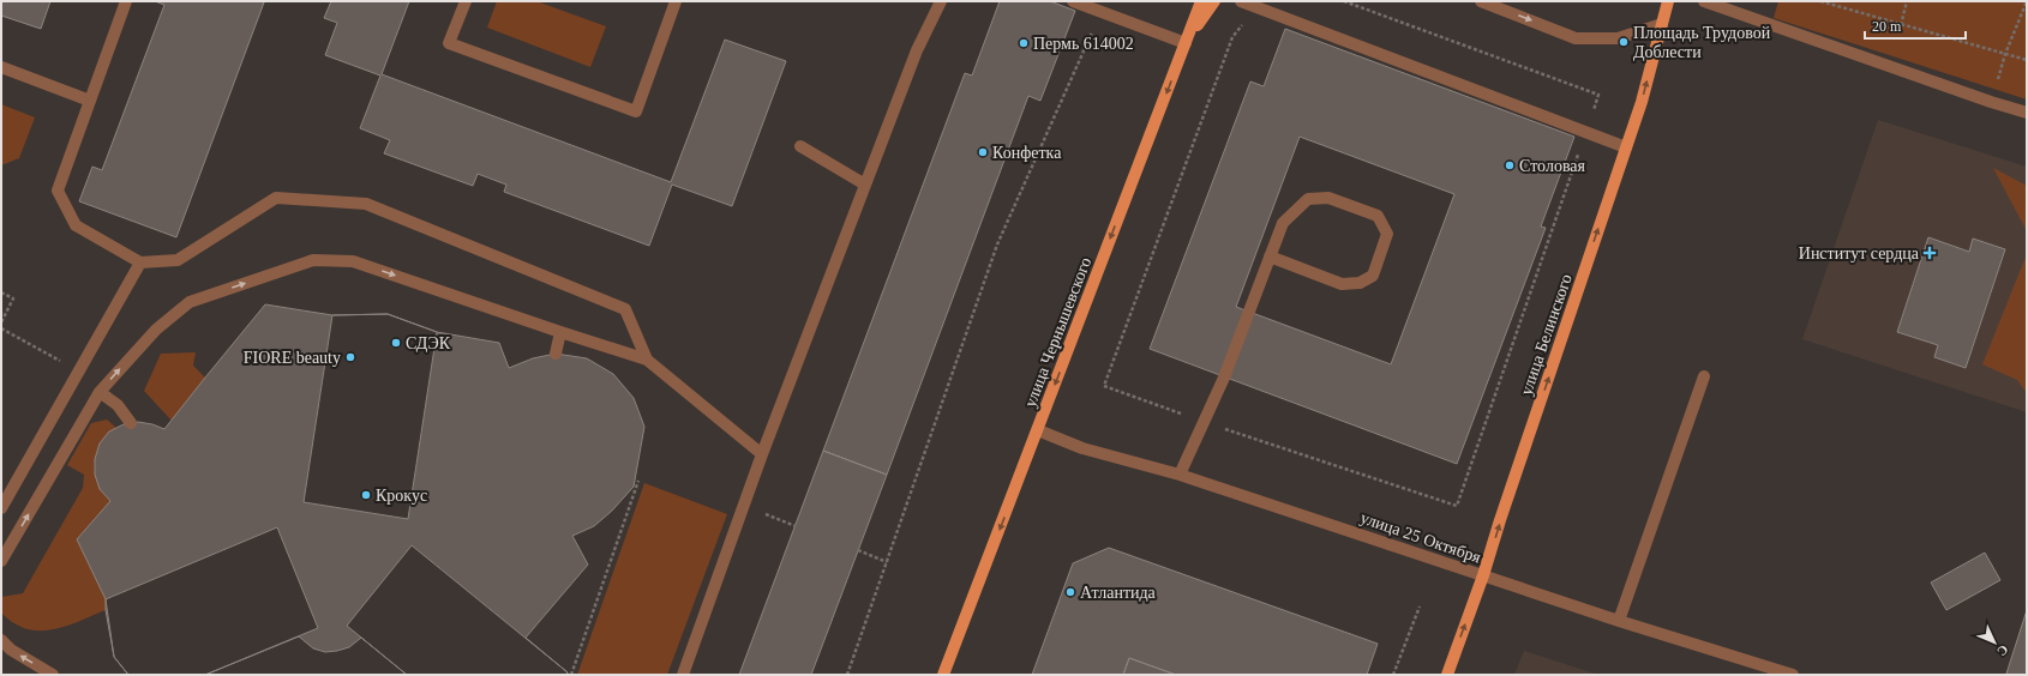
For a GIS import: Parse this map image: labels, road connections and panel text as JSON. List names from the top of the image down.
{
  "streets": {
    "main road": ["улица Чернышевского", "улица Белинского"],
    "street": ["улица 25 Октября"]
  },
  "crossings": [
    ["улица Чернышевского", "улица 25 Октября"],
    ["улица Белинского", "улица 25 Октября"]
  ],
  "one_way": ["улица Чернышевского", "улица Белинского"],
  "places": {
    "other": [
      "Площадь Трудовой Доблести",
      "Пермь 614002",
      "Конфетка",
      "Столовая",
      "СДЭК",
      "FIORE beauty",
      "Крокус",
      "Атлантида"
    ],
    "health": ["Институт сердца"]
  },
  "scale_bar": "20 m",
  "north": "bottom right"
}
